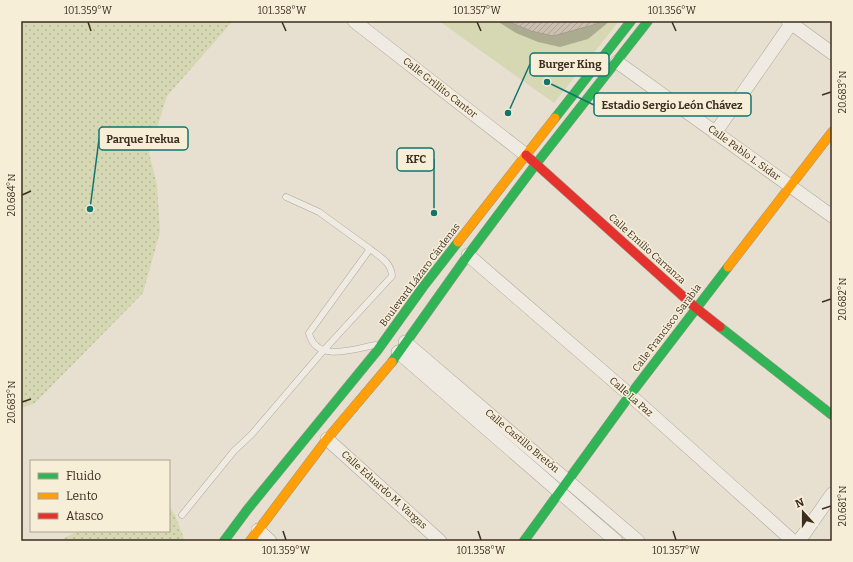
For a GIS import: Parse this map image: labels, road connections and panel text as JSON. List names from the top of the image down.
{
  "streets": {
    "main road": ["Calle Emilio Carranza", "Boulevard Lázaro Cárdenas", "Calle Francisco Sarabia"],
    "street": [
      "Calle Grillito Cantor",
      "Calle Pablo L. Sidar",
      "Calle La Paz",
      "Calle Castillo Bretón",
      "Calle Eduardo M. Vargas"
    ]
  },
  "crossings": [
    ["Calle Grillito Cantor", "Calle Emilio Carranza"],
    ["Calle Grillito Cantor", "Boulevard Lázaro Cárdenas"],
    ["Calle Pablo L. Sidar", "Calle Francisco Sarabia"],
    ["Calle Emilio Carranza", "Boulevard Lázaro Cárdenas"],
    ["Calle Emilio Carranza", "Calle Francisco Sarabia"],
    ["Calle Francisco Sarabia", "Calle La Paz"],
    ["Calle Francisco Sarabia", "Calle Castillo Bretón"]
  ],
  "places": [
    "Estadio Sergio León Chávez",
    "Burger King",
    "Parque Irekua",
    "KFC"
  ],
  "legend": ["Fluido", "Lento", "Atasco"],
  "north": "top",
  "coordinates": [
    "101.359°W",
    "101.358°W",
    "101.357°W",
    "101.356°W",
    "20.683°N",
    "20.684°N",
    "20.682°N",
    "20.681°N"
  ]
}
